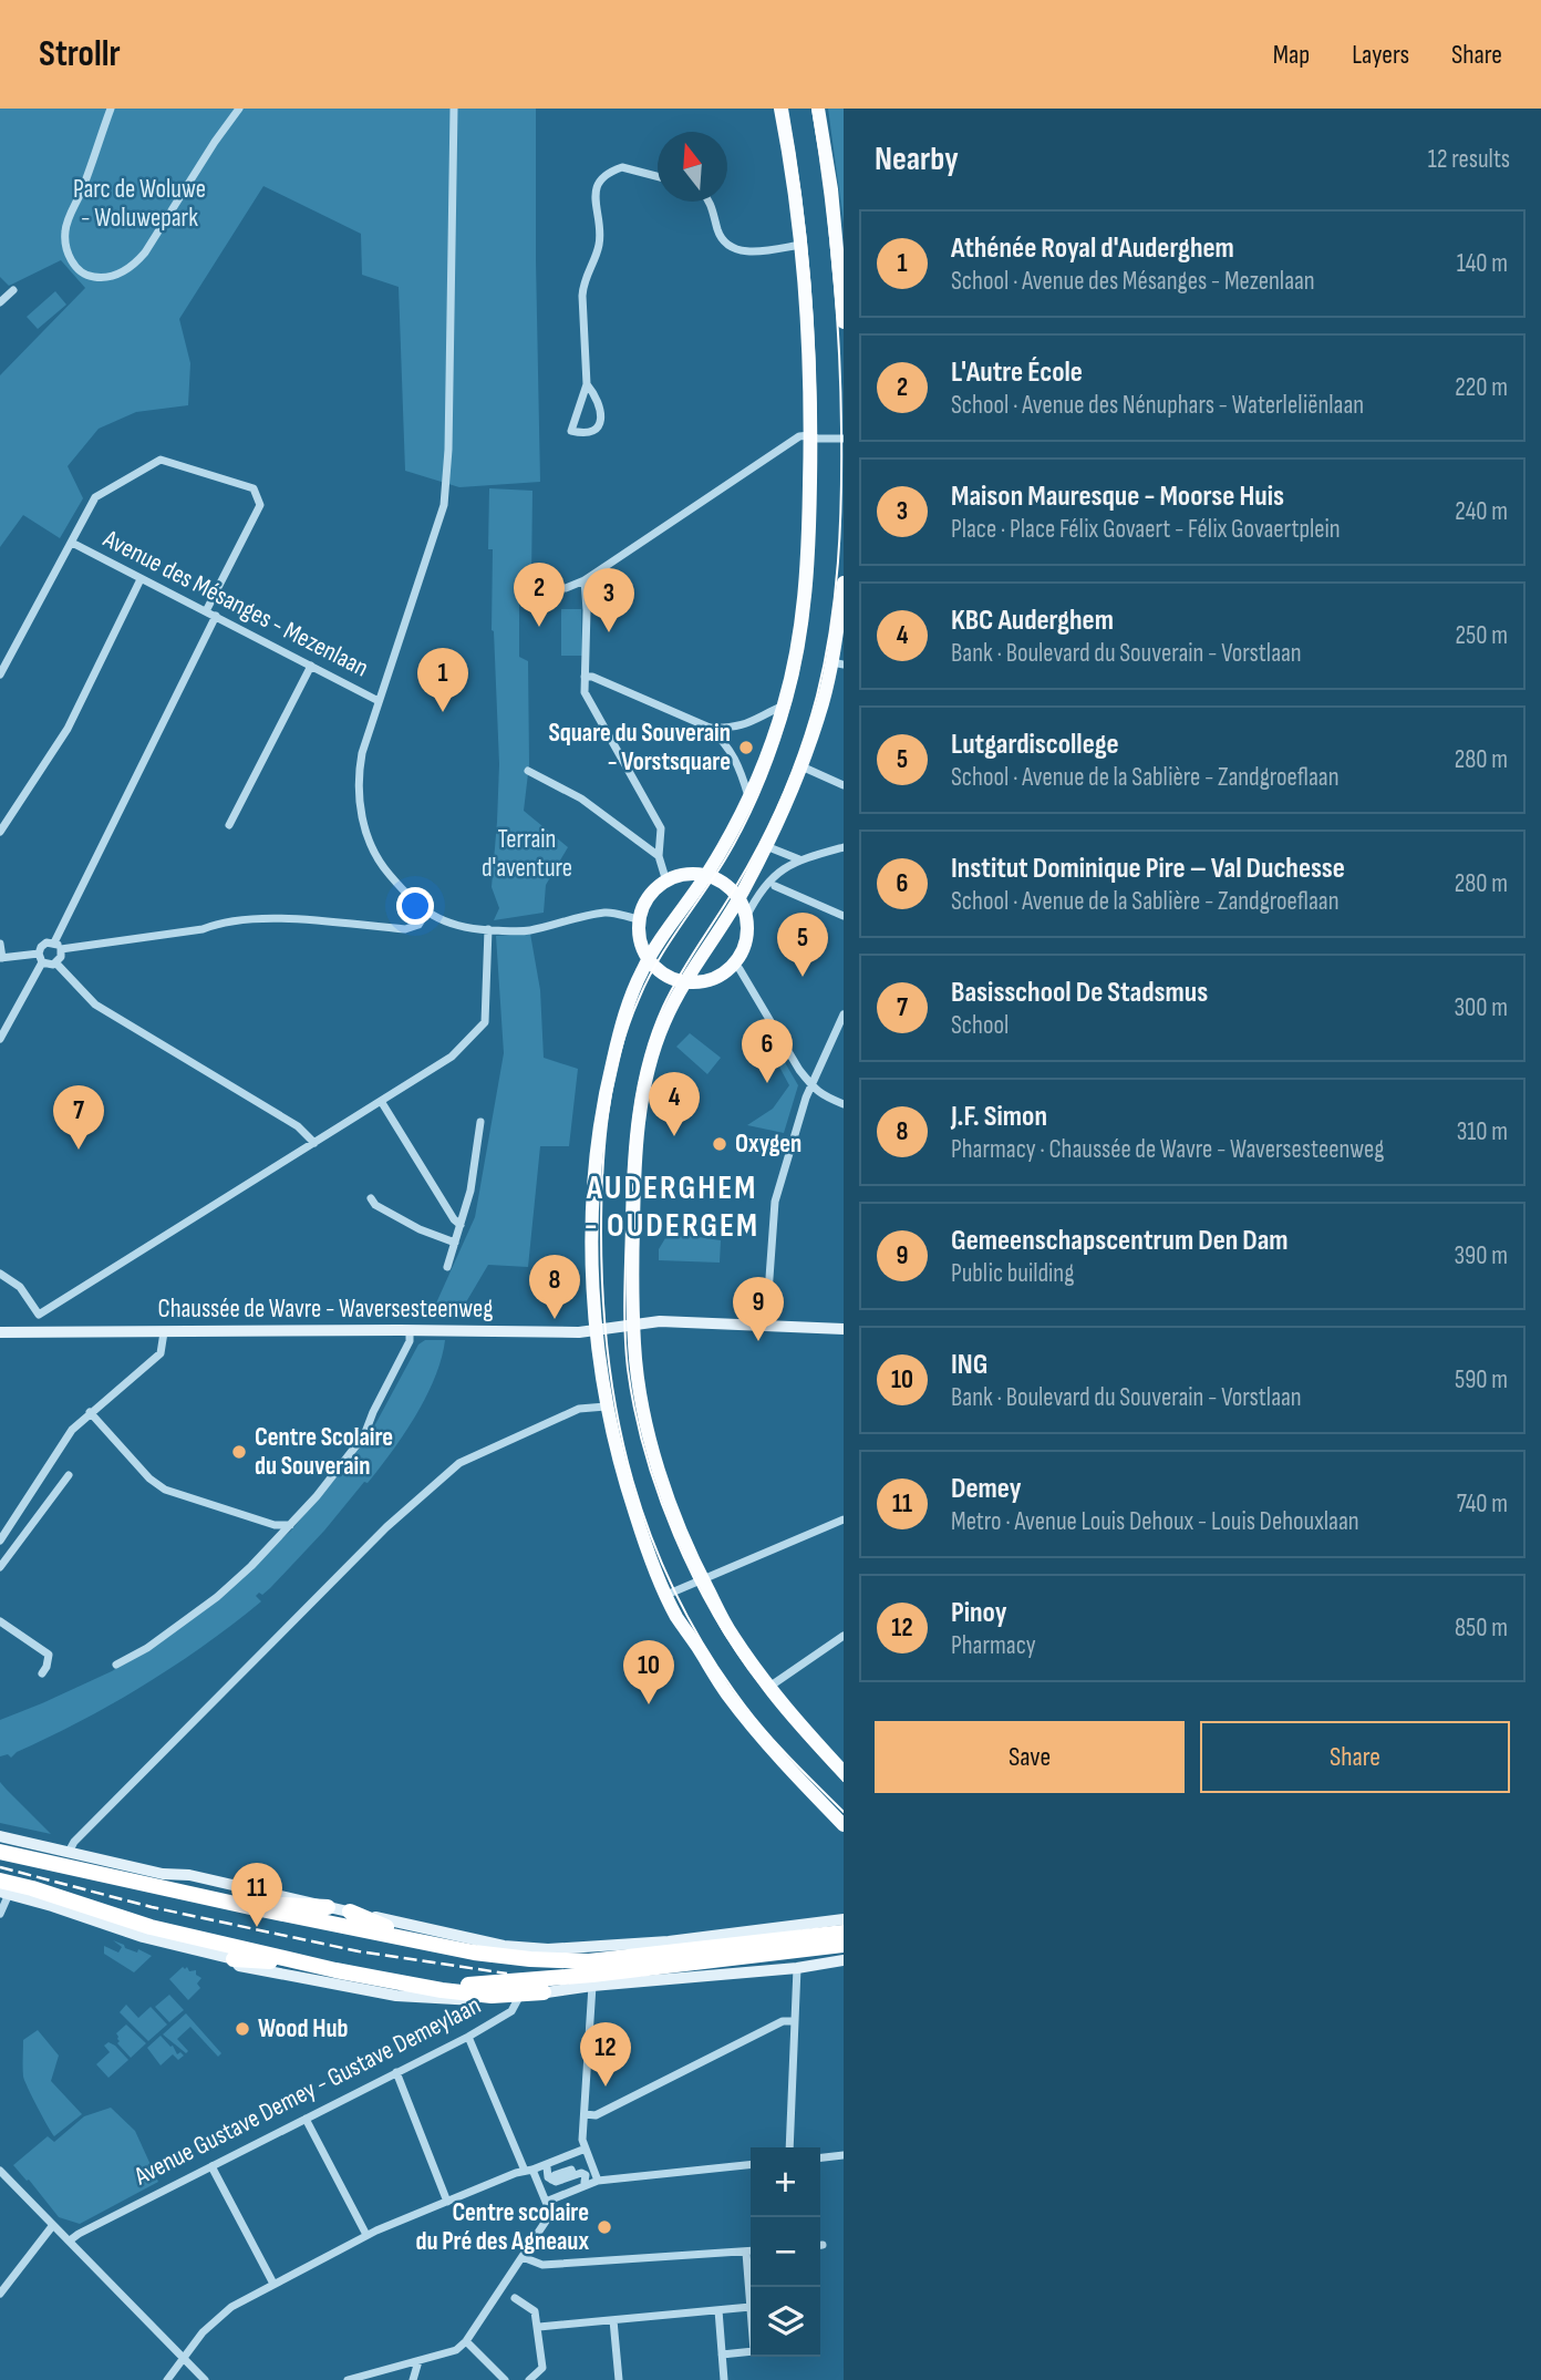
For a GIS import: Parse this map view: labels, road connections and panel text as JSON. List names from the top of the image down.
{
  "streets": {
    "main road": ["Chaussée de Wavre - Waversesteenweg"],
    "street": ["Avenue des Mésanges - Mezenlaan", "Avenue Gustave Demey - Gustave Demeylaan"]
  },
  "districts": ["AUDERGHEM - OUDERGEM"],
  "parks": ["Parc de Woluwe - Woluwepark", "Terrain d'aventure"],
  "places": [
    "Square du Souverain - Vorstsquare",
    "Oxygen",
    "Centre Scolaire du Souverain",
    "Wood Hub",
    "Centre scolaire du Pré des Agneaux"
  ],
  "north": "top",
  "page": {
    "header": "Strollr",
    "nav": ["Map", "Layers", "Share"],
    "heading": ["Nearby", "12 results"],
    "list": [
      {
        "mark": "1",
        "name": "Athénée Royal d'Auderghem",
        "note": "School · Avenue des Mésanges - Mezenlaan",
        "value": "140 m"
      },
      {
        "mark": "2",
        "name": "L'Autre École",
        "note": "School · Avenue des Nénuphars - Waterleliënlaan",
        "value": "220 m"
      },
      {
        "mark": "3",
        "name": "Maison Mauresque - Moorse Huis",
        "note": "Place · Place Félix Govaert - Félix Govaertplein",
        "value": "240 m"
      },
      {
        "mark": "4",
        "name": "KBC Auderghem",
        "note": "Bank · Boulevard du Souverain - Vorstlaan",
        "value": "250 m"
      },
      {
        "mark": "5",
        "name": "Lutgardiscollege",
        "note": "School · Avenue de la Sablière - Zandgroeflaan",
        "value": "280 m"
      },
      {
        "mark": "6",
        "name": "Institut Dominique Pire – Val Duchesse",
        "note": "School · Avenue de la Sablière - Zandgroeflaan",
        "value": "280 m"
      },
      {
        "mark": "7",
        "name": "Basisschool De Stadsmus",
        "note": "School",
        "value": "300 m"
      },
      {
        "mark": "8",
        "name": "J.F. Simon",
        "note": "Pharmacy · Chaussée de Wavre - Waversesteenweg",
        "value": "310 m"
      },
      {
        "mark": "9",
        "name": "Gemeenschapscentrum Den Dam",
        "note": "Public building",
        "value": "390 m"
      },
      {
        "mark": "10",
        "name": "ING",
        "note": "Bank · Boulevard du Souverain - Vorstlaan",
        "value": "590 m"
      },
      {
        "mark": "11",
        "name": "Demey",
        "note": "Metro · Avenue Louis Dehoux - Louis Dehouxlaan",
        "value": "740 m"
      },
      {
        "mark": "12",
        "name": "Pinoy",
        "note": "Pharmacy",
        "value": "850 m"
      }
    ],
    "pins": [
      "2",
      "3",
      "1",
      "5",
      "6",
      "4",
      "7",
      "8",
      "9",
      "10",
      "11",
      "12"
    ],
    "buttons": ["Save", "Share"],
    "map_buttons": ["+", "−"]
  }
}
